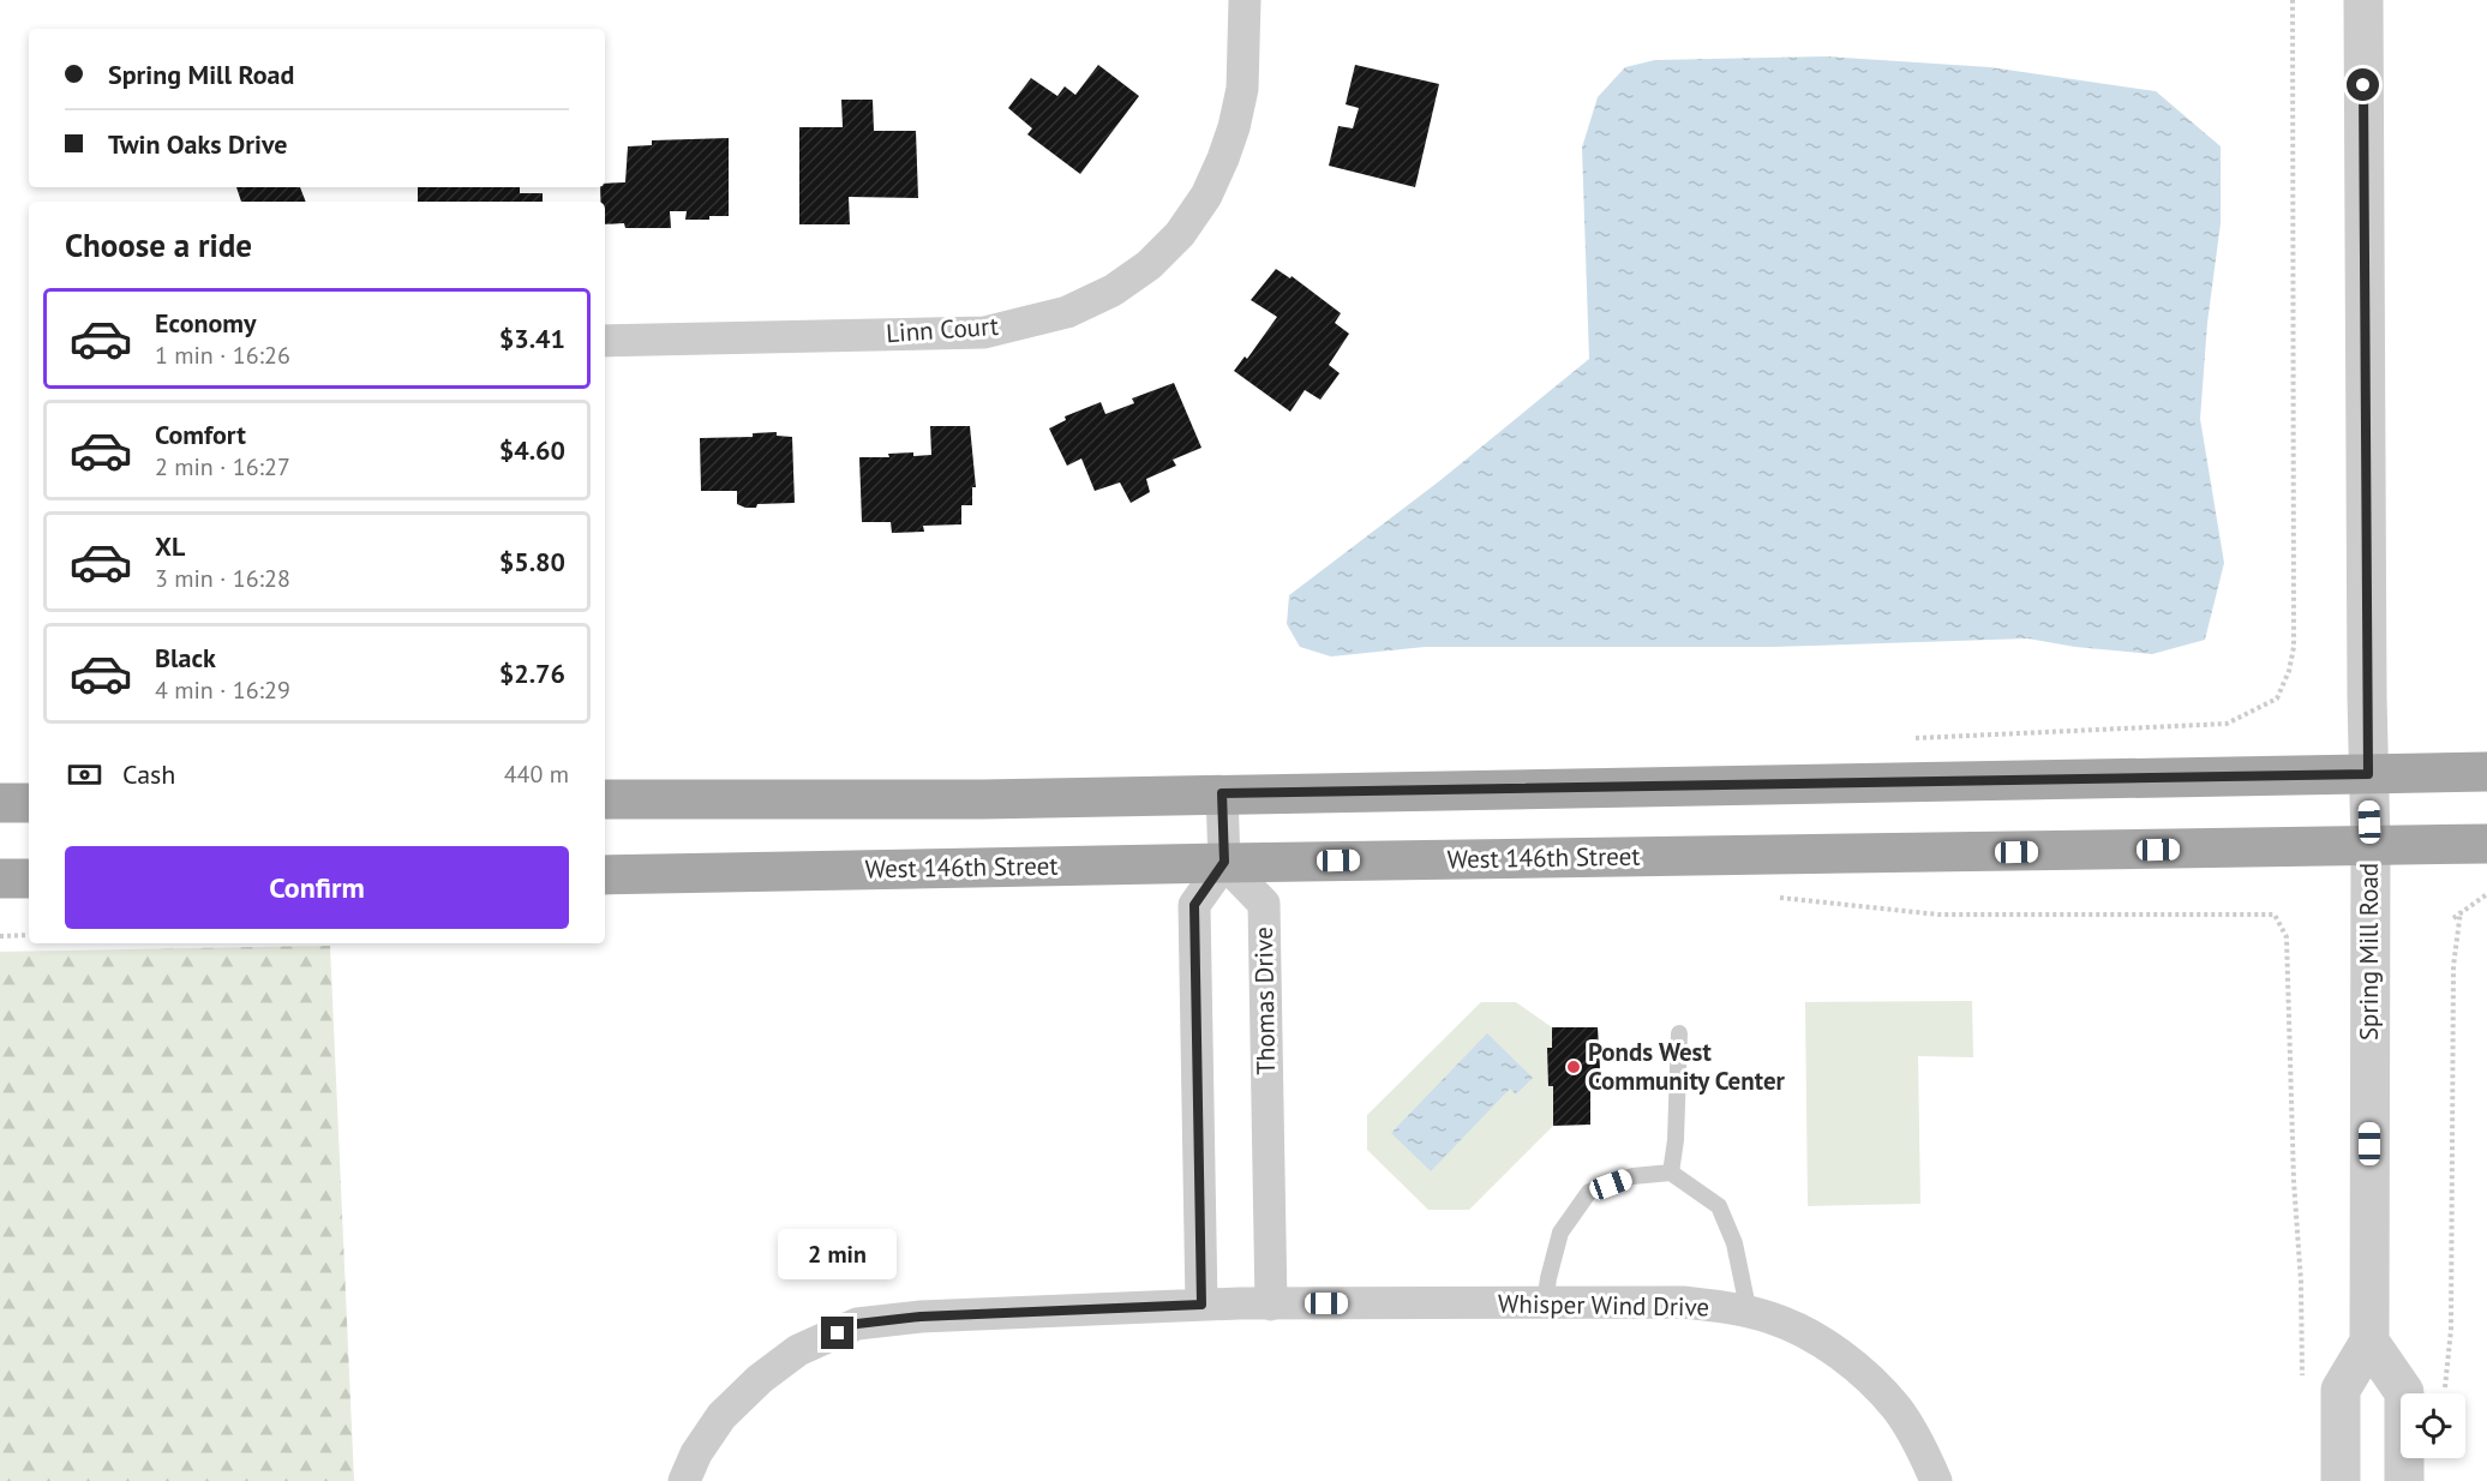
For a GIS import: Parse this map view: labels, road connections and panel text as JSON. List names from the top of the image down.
{
  "streets": {
    "main road": ["West 146th Street"],
    "street": [
      "Linn Court",
      "Spring Mill Road",
      "Thomas Drive",
      "Whisper Wind Drive"
    ]
  },
  "crossings": [
    ["West 146th Street", "Spring Mill Road"],
    ["West 146th Street", "Thomas Drive"],
    ["Thomas Drive", "Whisper Wind Drive"]
  ],
  "places": ["Ponds West Community Center"],
  "page": {
    "banner": ["Spring Mill Road", "Twin Oaks Drive"],
    "heading": "Choose a ride",
    "list": [
      {
        "name": "Economy",
        "note": "1 min · 16:26",
        "value": "$3.41"
      },
      {
        "name": "Comfort",
        "note": "2 min · 16:27",
        "value": "$4.60"
      },
      {
        "name": "XL",
        "note": "3 min · 16:28",
        "value": "$5.80"
      },
      {
        "name": "Black",
        "note": "4 min · 16:29",
        "value": "$2.76"
      }
    ],
    "pay": ["Cash", "440 m"],
    "buttons": "Confirm",
    "bubble": "2 min"
  }
}
